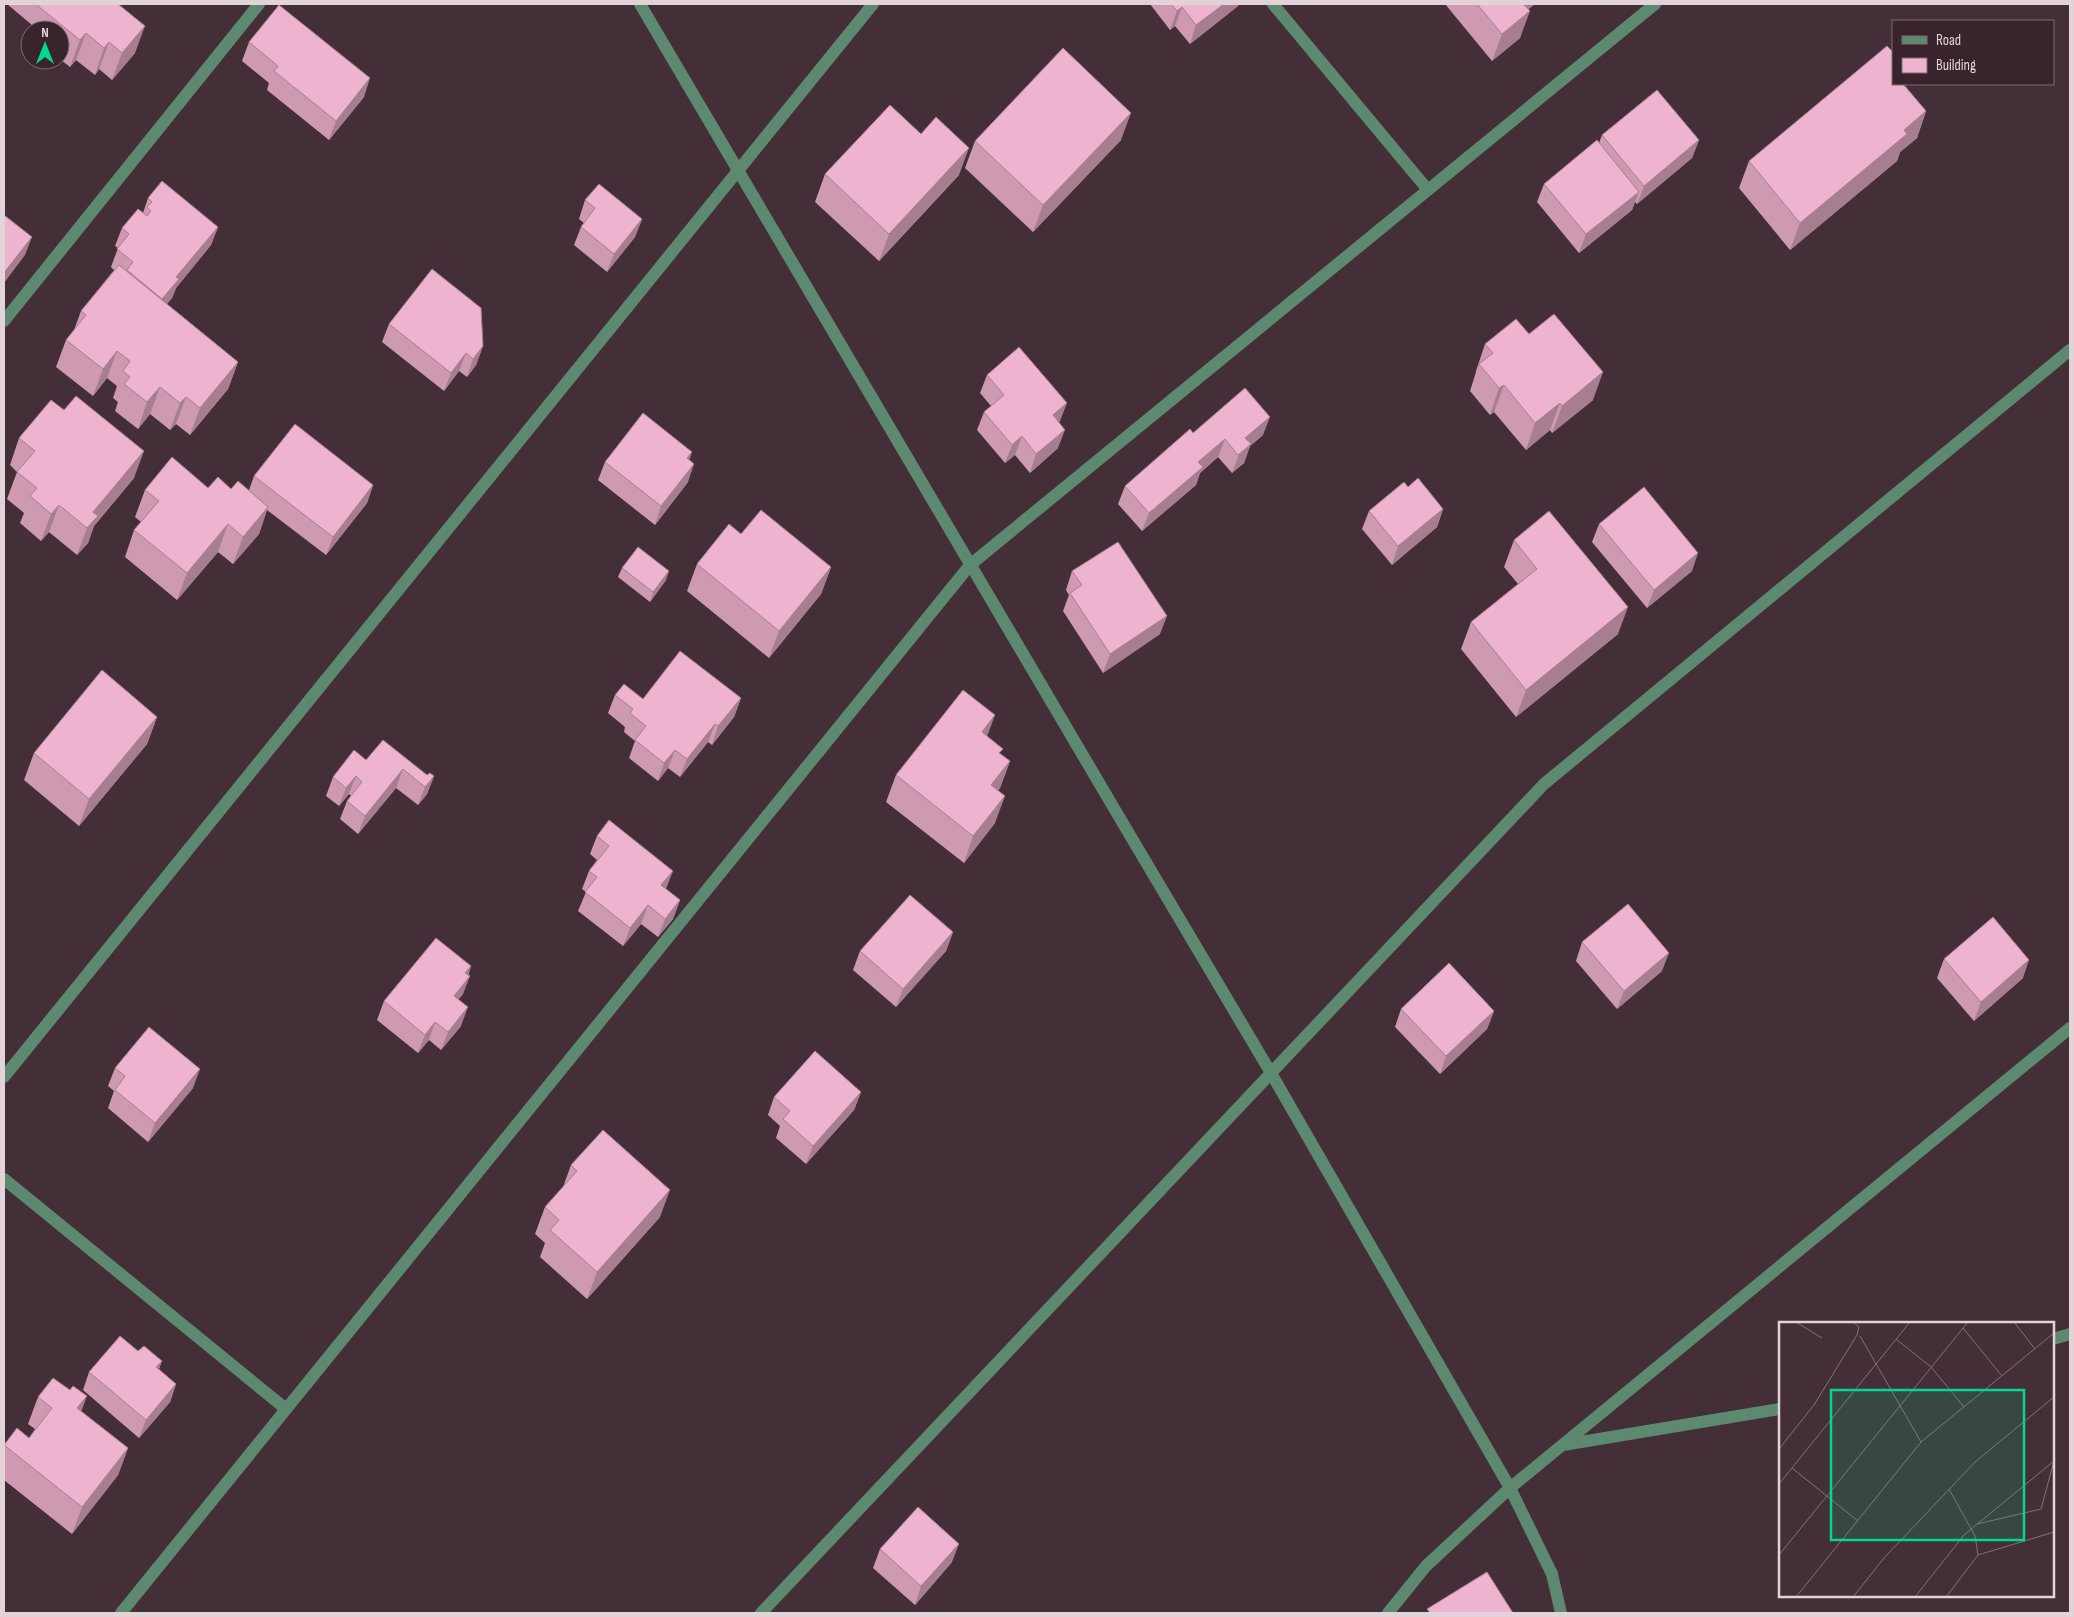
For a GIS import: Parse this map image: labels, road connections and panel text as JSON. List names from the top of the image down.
{
  "legend": ["Road", "Building"],
  "north": "top"
}
